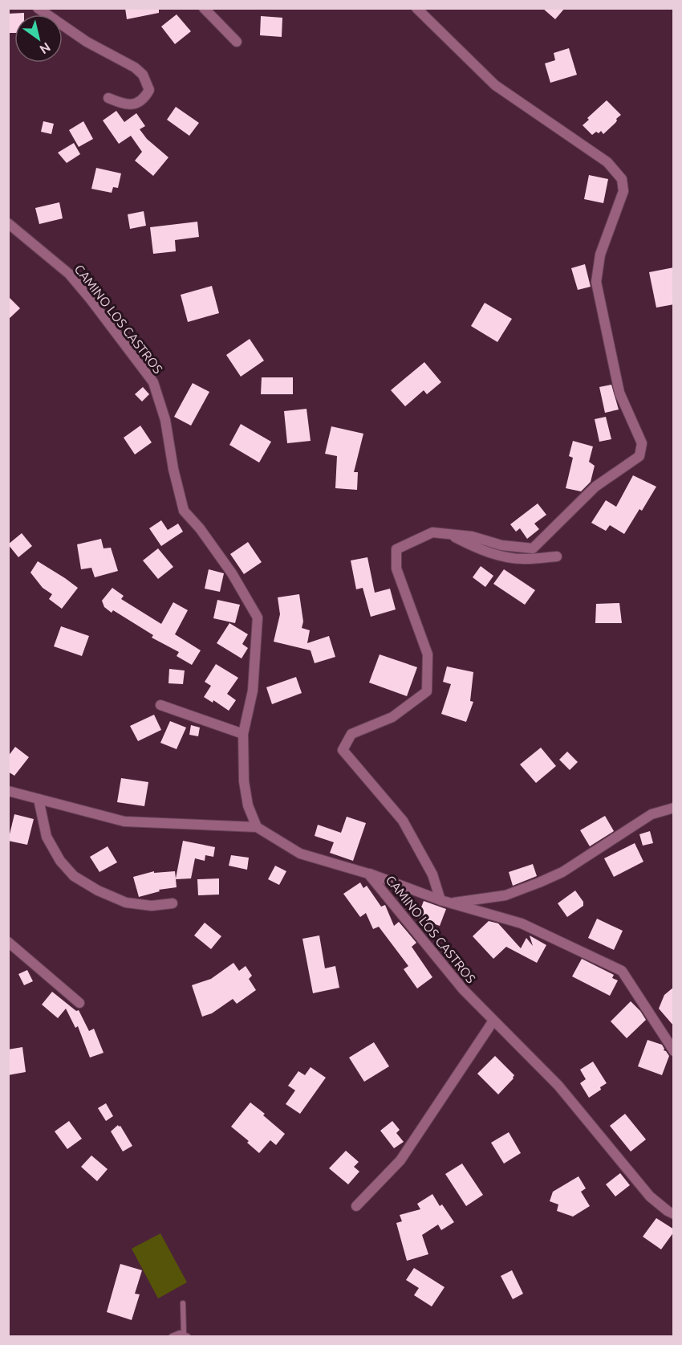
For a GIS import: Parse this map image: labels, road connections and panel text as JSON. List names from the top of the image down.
{
  "streets": {
    "street": ["CAMINO LOS CASTROS"]
  },
  "north": "bottom right"
}
